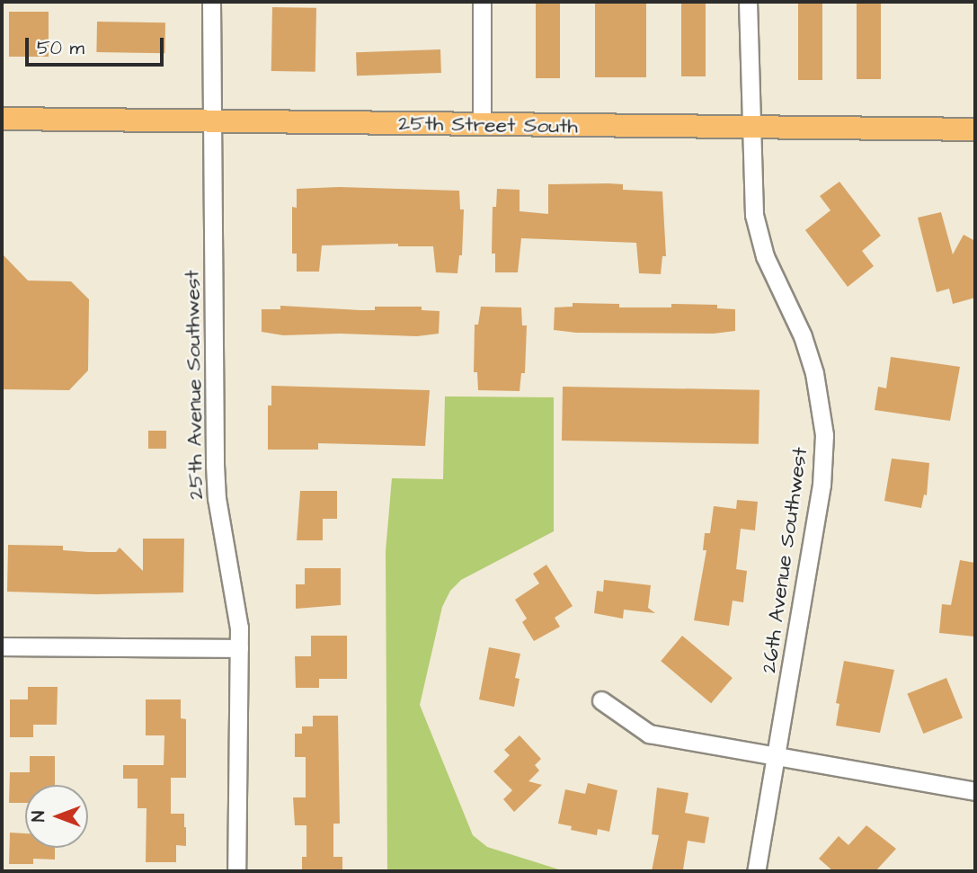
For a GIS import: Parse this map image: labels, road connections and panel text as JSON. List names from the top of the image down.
{
  "streets": {
    "main road": ["25th Street South"],
    "street": ["25th Avenue Southwest", "26th Avenue Southwest"]
  },
  "crossings": [
    ["25th Street South", "25th Avenue Southwest"],
    ["25th Street South", "26th Avenue Southwest"]
  ],
  "scale_bar": "50 m",
  "north": "left"
}
